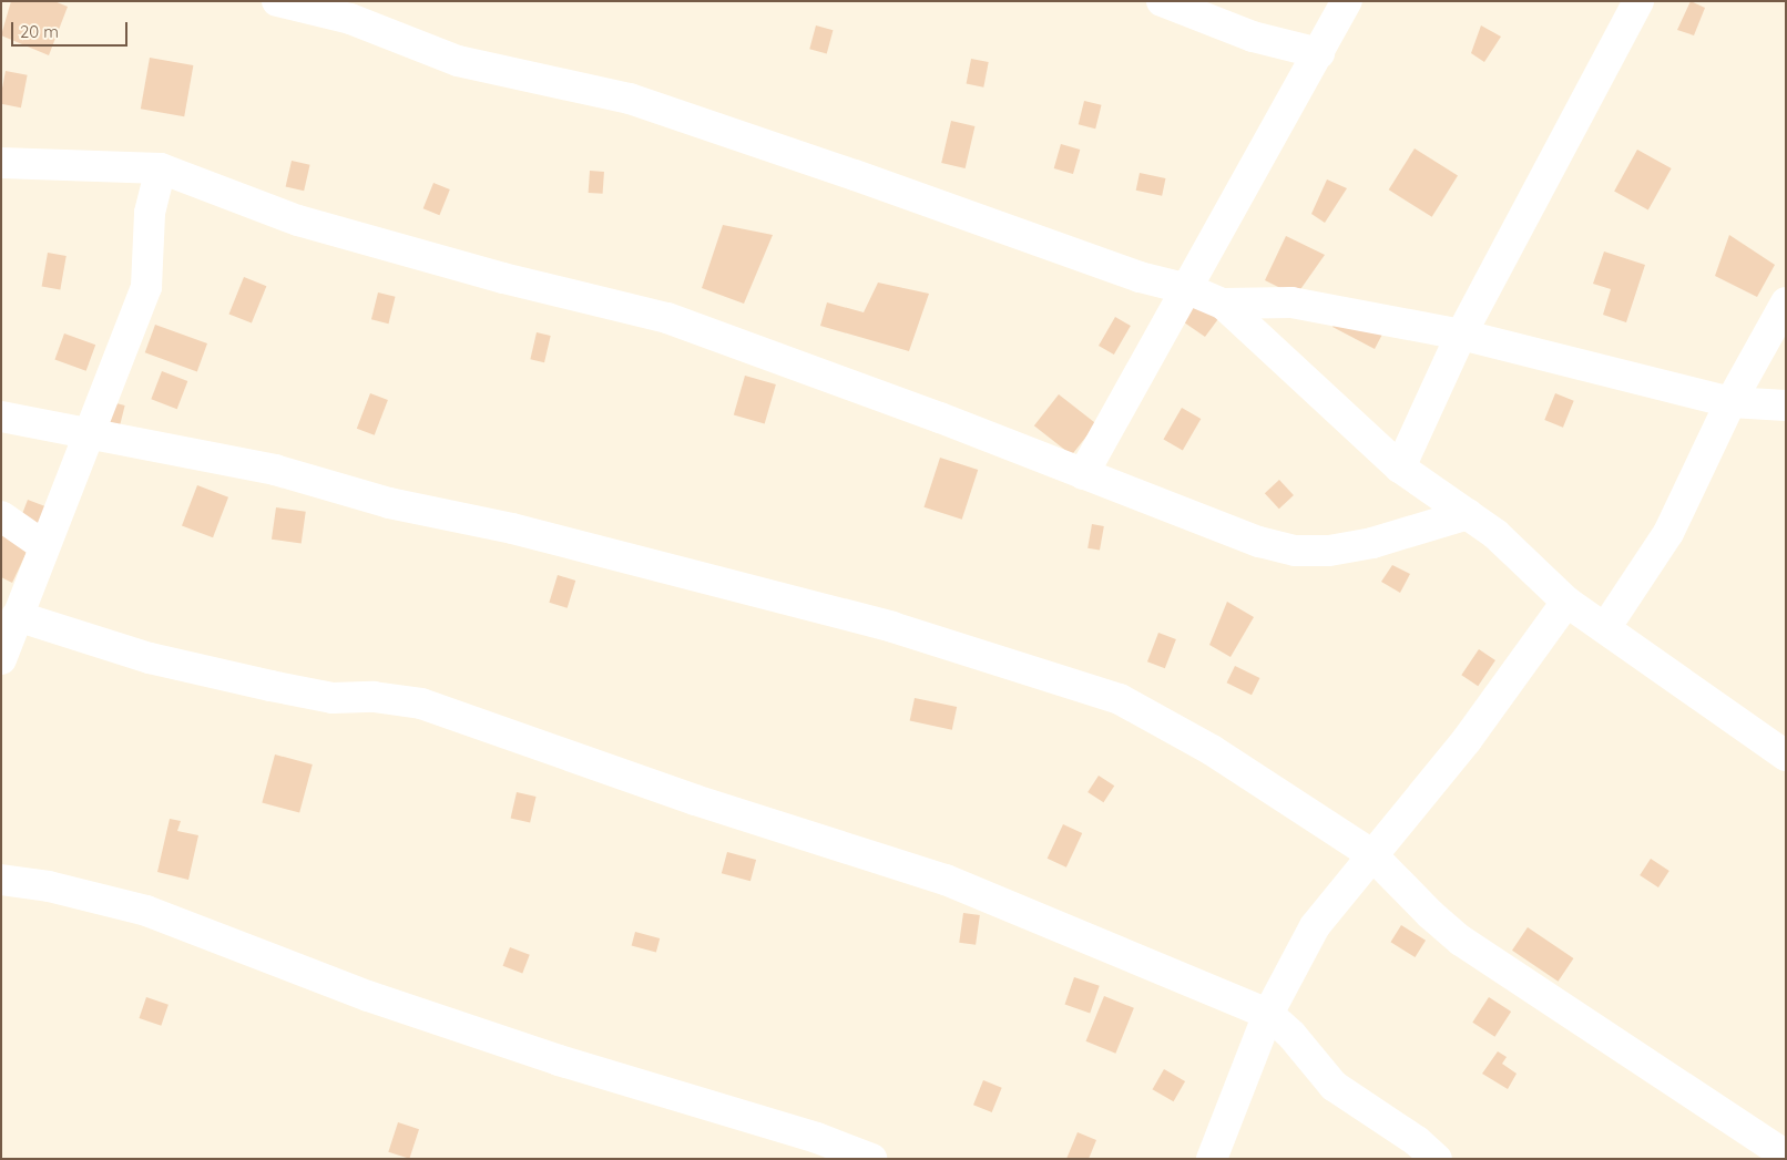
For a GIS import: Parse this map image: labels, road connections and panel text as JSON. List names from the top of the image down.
{
  "scale_bar": "20 m"
}
